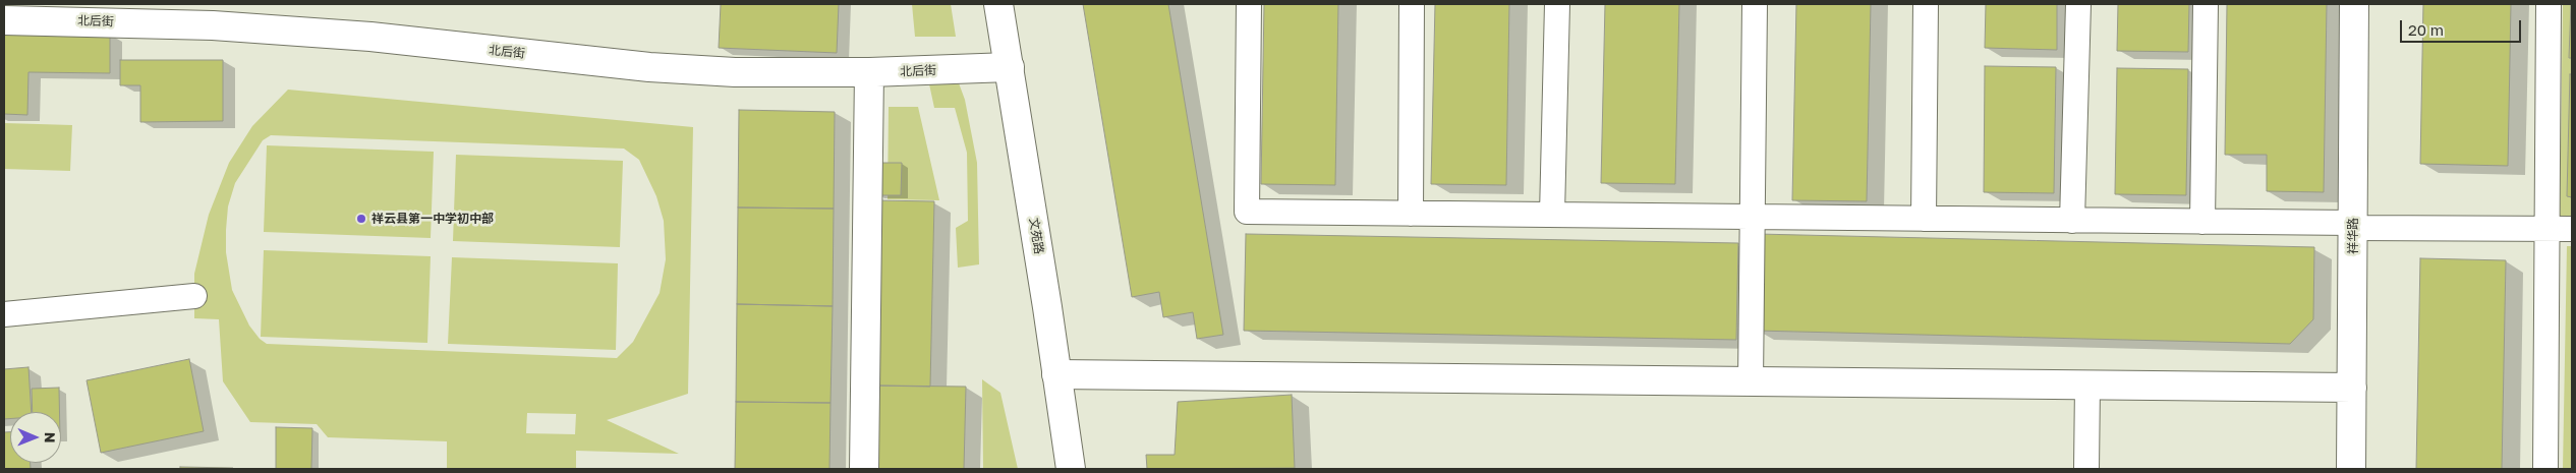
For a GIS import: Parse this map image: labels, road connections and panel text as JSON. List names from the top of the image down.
{
  "streets": {
    "street": ["北后街", "文苑路", "祥华路"]
  },
  "crossings": [
    ["北后街", "文苑路"]
  ],
  "places": ["祥云县第一中学初中部"],
  "scale_bar": "20 m",
  "north": "right"
}
